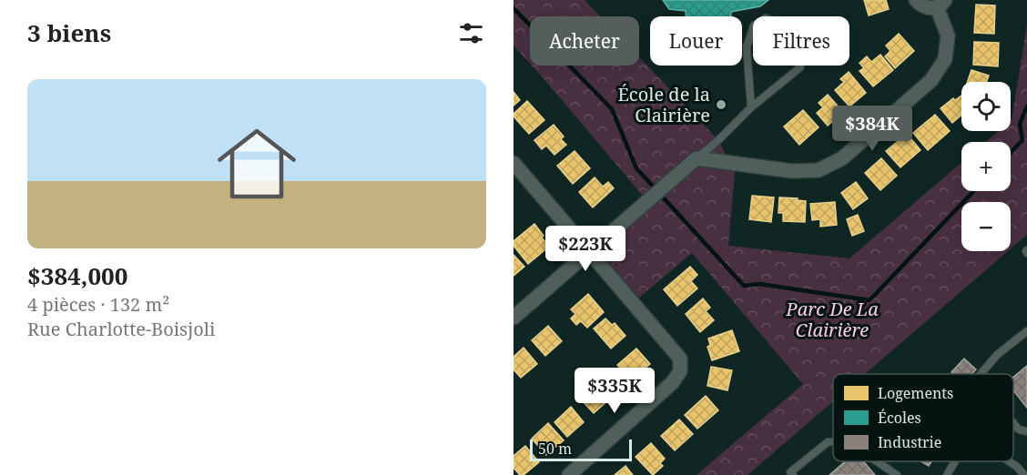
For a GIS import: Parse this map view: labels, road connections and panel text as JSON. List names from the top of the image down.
{
  "parks": ["Parc De La Clairière"],
  "places": ["École de la Clairière"],
  "legend": ["Logements", "Écoles", "Industrie"],
  "scale_bar": "50 m",
  "page": {
    "heading": "3 biens",
    "chip": ["Acheter", "Louer", "Filtres"],
    "list": [
      {
        "name": "$384,000",
        "note": "4 pièces · 132 m² · Rue Charlotte-Boisjoli"
      }
    ],
    "map_buttons": ["+", "−"],
    "price": ["$384K", "$223K", "$335K"],
    "scale": "50 m"
  }
}
